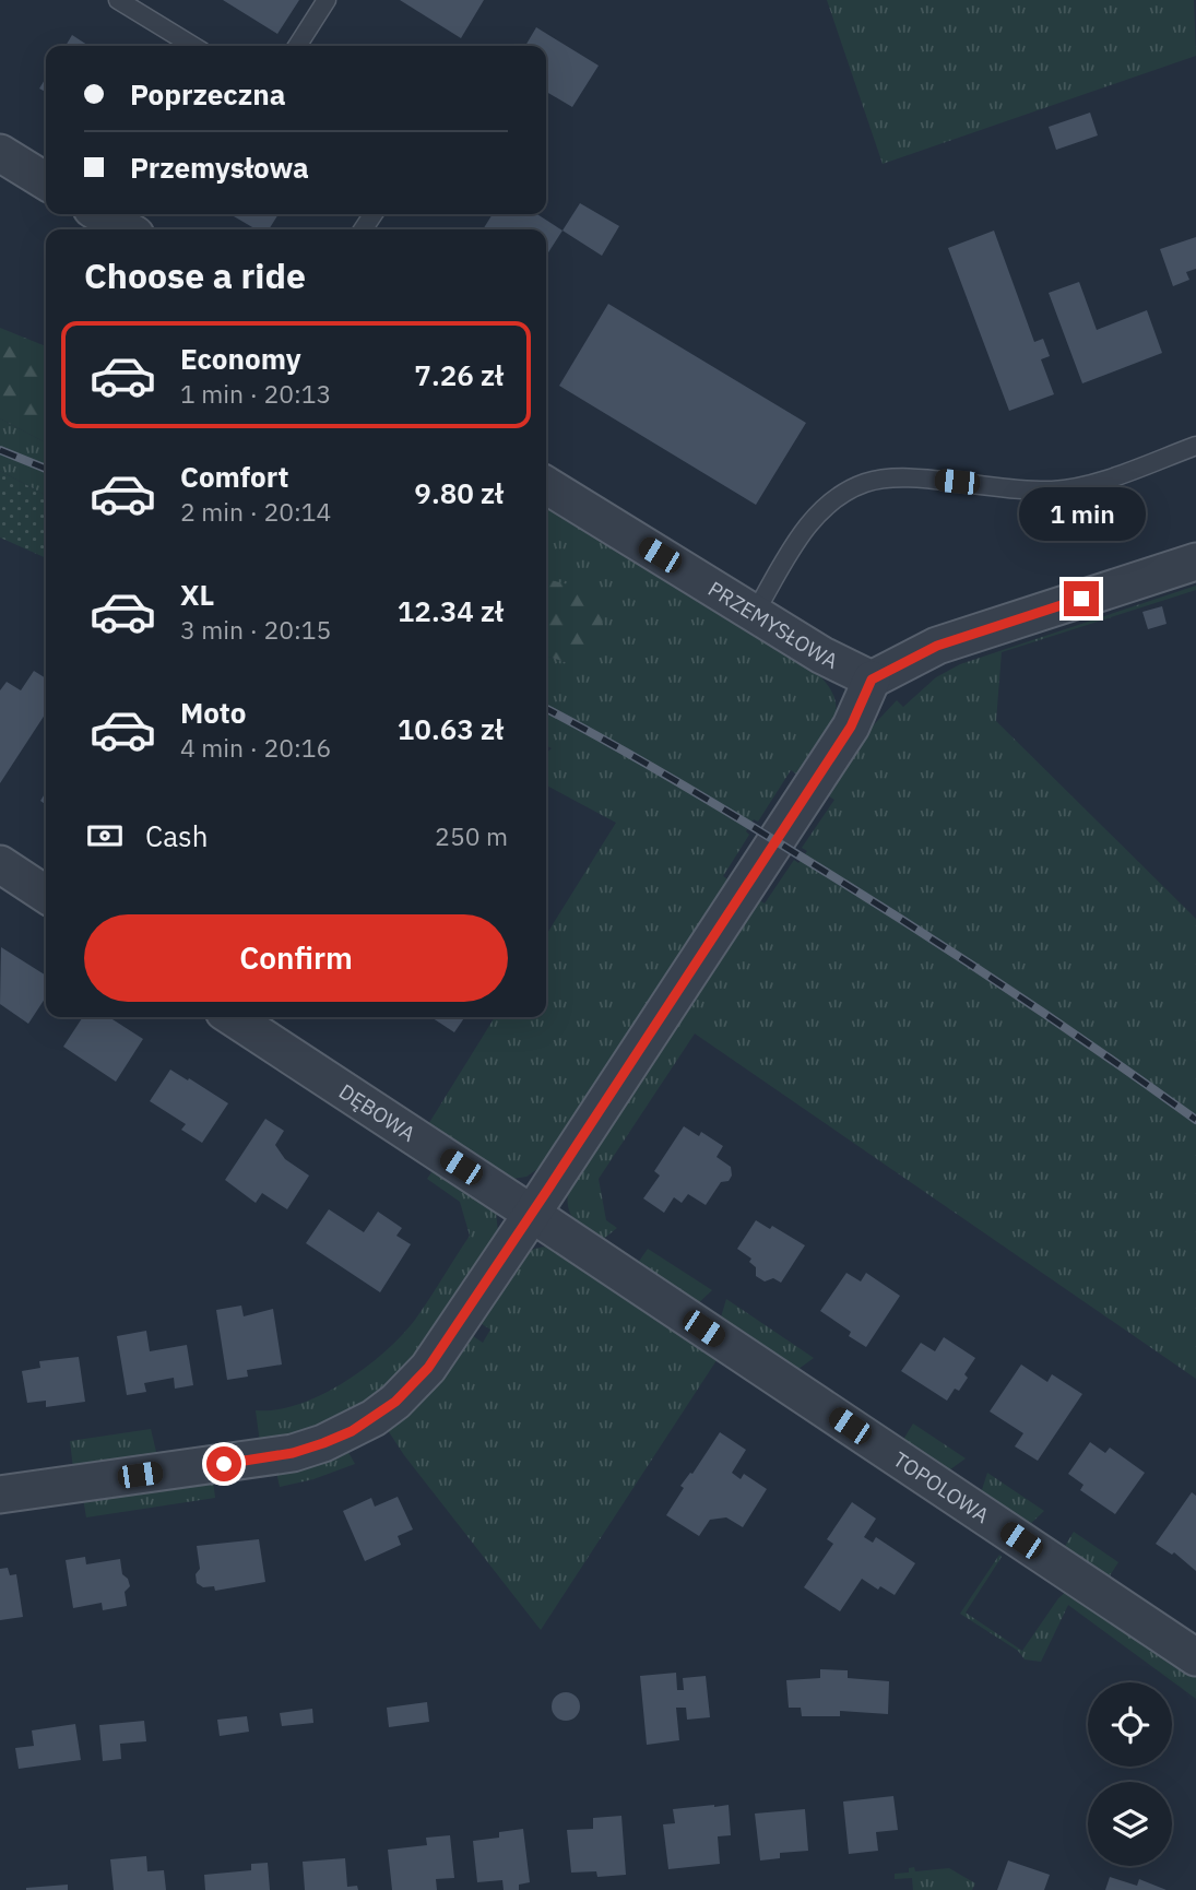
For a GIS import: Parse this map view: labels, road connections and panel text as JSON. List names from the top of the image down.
{
  "streets": {
    "street": ["PRZEMYSŁOWA", "DĘBOWA", "TOPOLOWA"]
  },
  "crossings": [
    ["DĘBOWA", "TOPOLOWA"]
  ],
  "page": {
    "banner": ["Poprzeczna", "Przemysłowa"],
    "heading": "Choose a ride",
    "list": [
      {
        "name": "Economy",
        "note": "1 min · 20:13",
        "value": "7.26 zł"
      },
      {
        "name": "Comfort",
        "note": "2 min · 20:14",
        "value": "9.80 zł"
      },
      {
        "name": "XL",
        "note": "3 min · 20:15",
        "value": "12.34 zł"
      },
      {
        "name": "Moto",
        "note": "4 min · 20:16",
        "value": "10.63 zł"
      }
    ],
    "bubble": "1 min",
    "pay": ["Cash", "250 m"],
    "buttons": "Confirm"
  }
}
